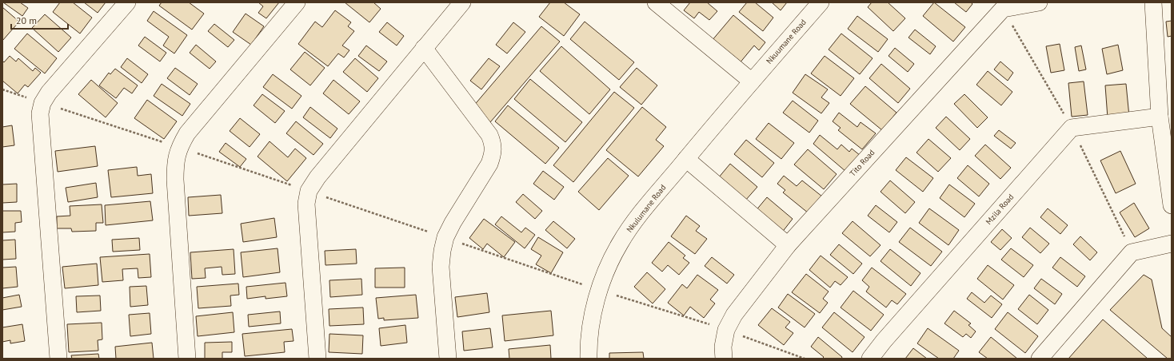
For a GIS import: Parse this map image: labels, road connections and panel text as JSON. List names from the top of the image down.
{
  "streets": {
    "street": [
      "Nkuumane Road",
      "Tito Road",
      "Nkulumane Road",
      "Mzila Road"
    ]
  },
  "crossings": [
    ["Nkuumane Road", "Nkulumane Road"]
  ],
  "scale_bar": "20 m"
}
